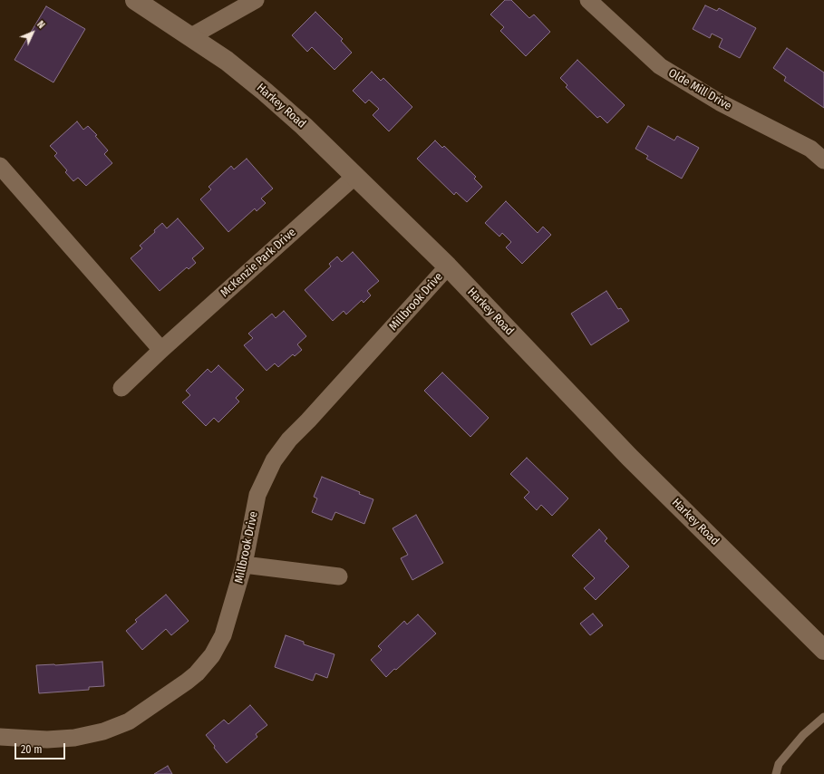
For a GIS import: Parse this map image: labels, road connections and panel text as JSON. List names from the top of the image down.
{
  "streets": {
    "street": [
      "Olde Mill Drive",
      "Harkey Road",
      "McKenzie Park Drive",
      "Millbrook Drive"
    ]
  },
  "crossings": [
    ["Harkey Road", "McKenzie Park Drive"],
    ["Harkey Road", "Millbrook Drive"]
  ],
  "scale_bar": "20 m",
  "north": "top right"
}
